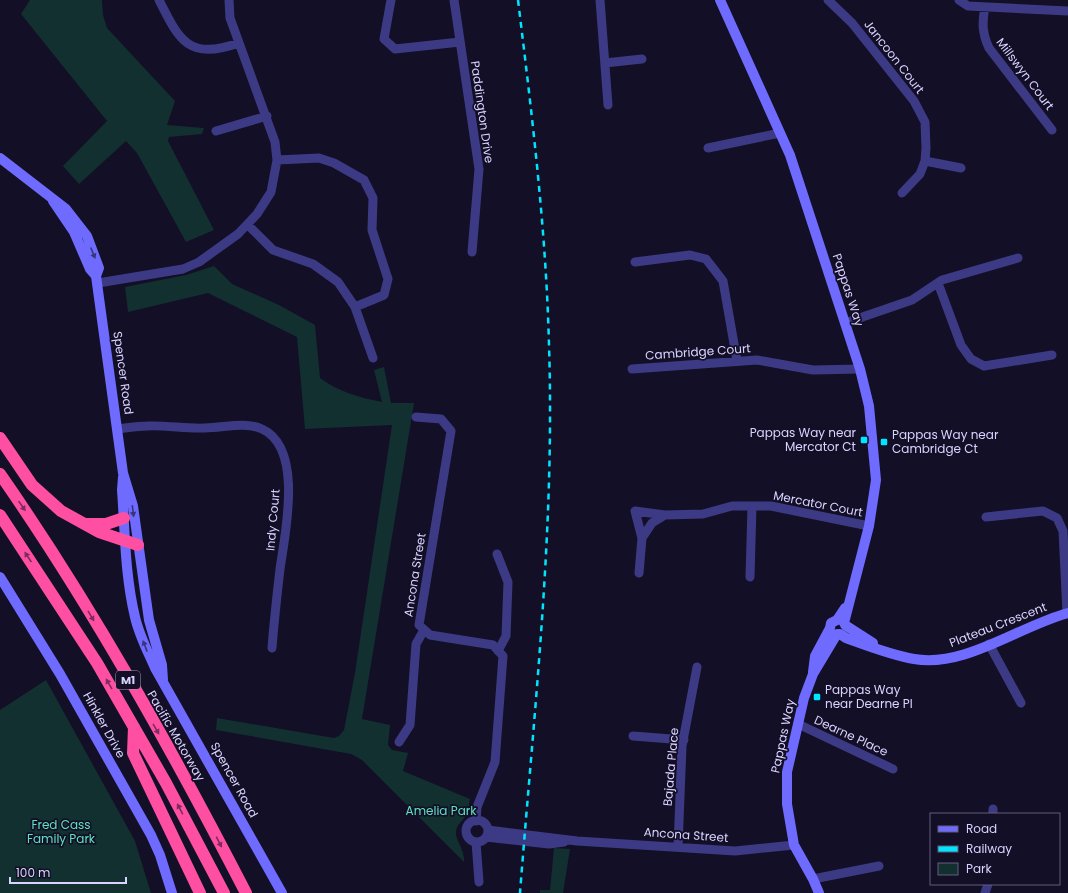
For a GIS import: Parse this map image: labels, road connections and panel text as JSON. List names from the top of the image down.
{
  "streets": {
    "highway": ["M1", "Pacific Motorway"],
    "street": [
      "Jancoon Court",
      "Millswyn Court",
      "Paddington Drive",
      "Pappas Way",
      "Cambridge Court",
      "Spencer Road",
      "Mercator Court",
      "Indy Court",
      "Ancona Street",
      "Plateau Crescent",
      "Hinkler Drive",
      "Dearne Place",
      "Bajada Place"
    ]
  },
  "crossings": [
    ["Pappas Way", "Cambridge Court"],
    ["Pappas Way", "Mercator Court"],
    ["Pappas Way", "Ancona Street"],
    ["Pappas Way", "Plateau Crescent"],
    ["Pappas Way", "Dearne Place"],
    ["Spencer Road", "Indy Court"],
    ["Ancona Street", "Bajada Place"]
  ],
  "parks": ["Amelia Park", "Fred Cass Family Park"],
  "places": {
    "transit": ["Pappas Way near Mercator Ct", "Pappas Way near Cambridge Ct", "Pappas Way near Dearne Pl"]
  },
  "legend": ["Road", "Railway", "Park"],
  "scale_bar": "100 m"
}
